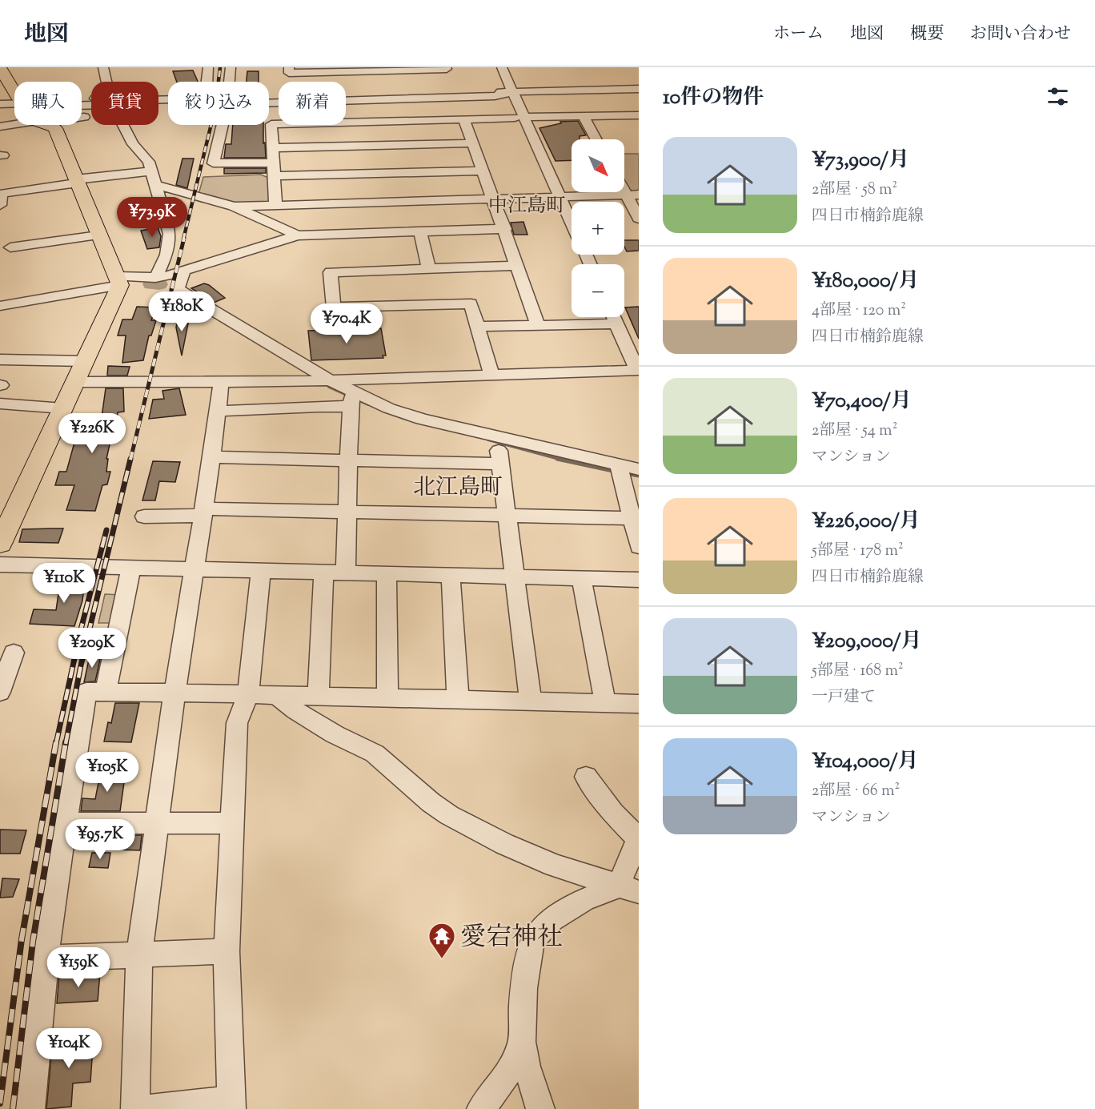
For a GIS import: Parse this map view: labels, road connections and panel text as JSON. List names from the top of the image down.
{
  "districts": ["中江島町", "北江島町"],
  "places": {
    "temple": ["愛宕神社"]
  },
  "north": "bottom right",
  "page": {
    "header": "地図",
    "nav": [
      "ホーム",
      "地図",
      "概要",
      "お問い合わせ"
    ],
    "heading": "10件の物件",
    "chip": [
      "購入",
      "賃貸",
      "絞り込み",
      "新着"
    ],
    "list": [
      {
        "name": "¥73,900/月",
        "note": "2部屋 · 58 m² · 四日市楠鈴鹿線"
      },
      {
        "name": "¥180,000/月",
        "note": "4部屋 · 120 m² · 四日市楠鈴鹿線"
      },
      {
        "name": "¥70,400/月",
        "note": "2部屋 · 54 m² · マンション"
      },
      {
        "name": "¥226,000/月",
        "note": "5部屋 · 178 m² · 四日市楠鈴鹿線"
      },
      {
        "name": "¥209,000/月",
        "note": "5部屋 · 168 m² · 一戸建て"
      },
      {
        "name": "¥104,000/月",
        "note": "2部屋 · 66 m² · マンション"
      }
    ],
    "map_buttons": ["+", "−"],
    "price": [
      "¥73.9K",
      "¥180K",
      "¥70.4K",
      "¥226K",
      "¥110K",
      "¥209K",
      "¥105K",
      "¥95.7K",
      "¥159K",
      "¥104K"
    ]
  }
}
